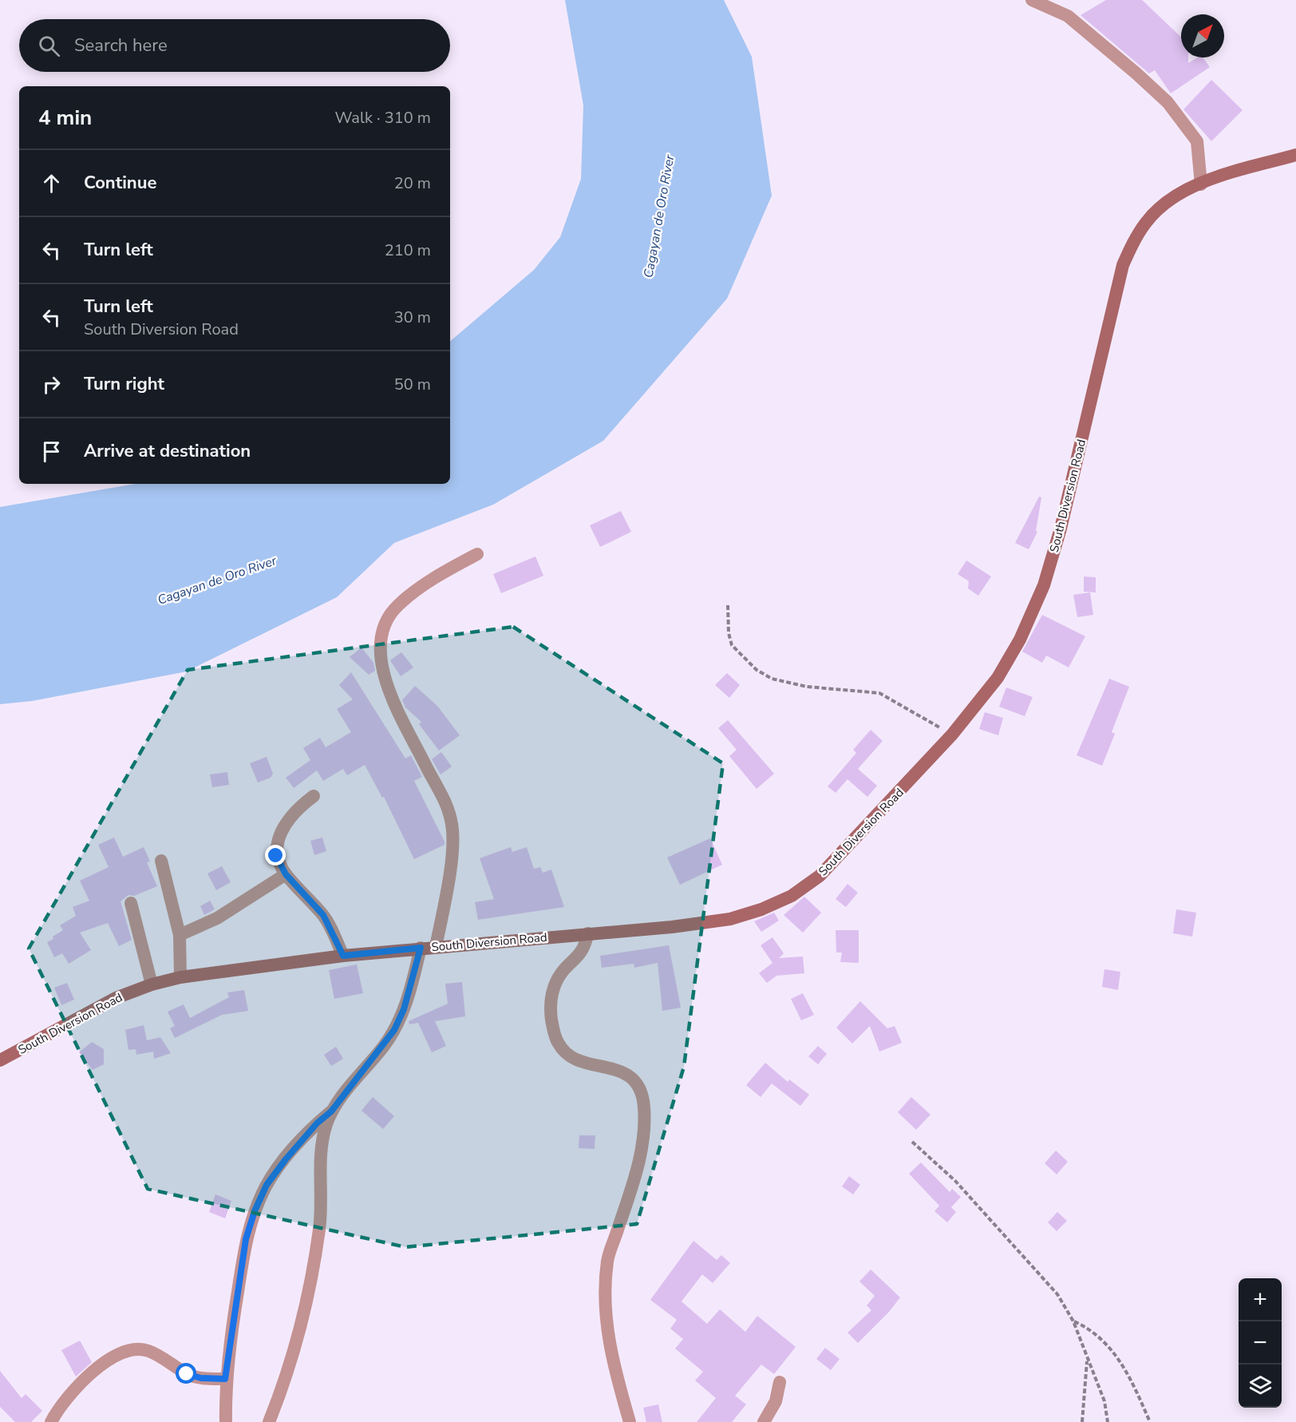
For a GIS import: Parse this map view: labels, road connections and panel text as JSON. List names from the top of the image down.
{
  "streets": {
    "main road": ["South Diversion Road"]
  },
  "water": ["Cagayan de Oro River"],
  "north": "top right",
  "page": {
    "search": "Search here",
    "heading": ["4 min", "Walk · 310 m"],
    "list": [
      ["Continue", "20 m"],
      ["Turn left", "210 m"],
      ["Turn left", "South Diversion Road", "30 m"],
      ["Turn right", "50 m"],
      "Arrive at destination"
    ],
    "map_buttons": ["+", "−"]
  }
}
